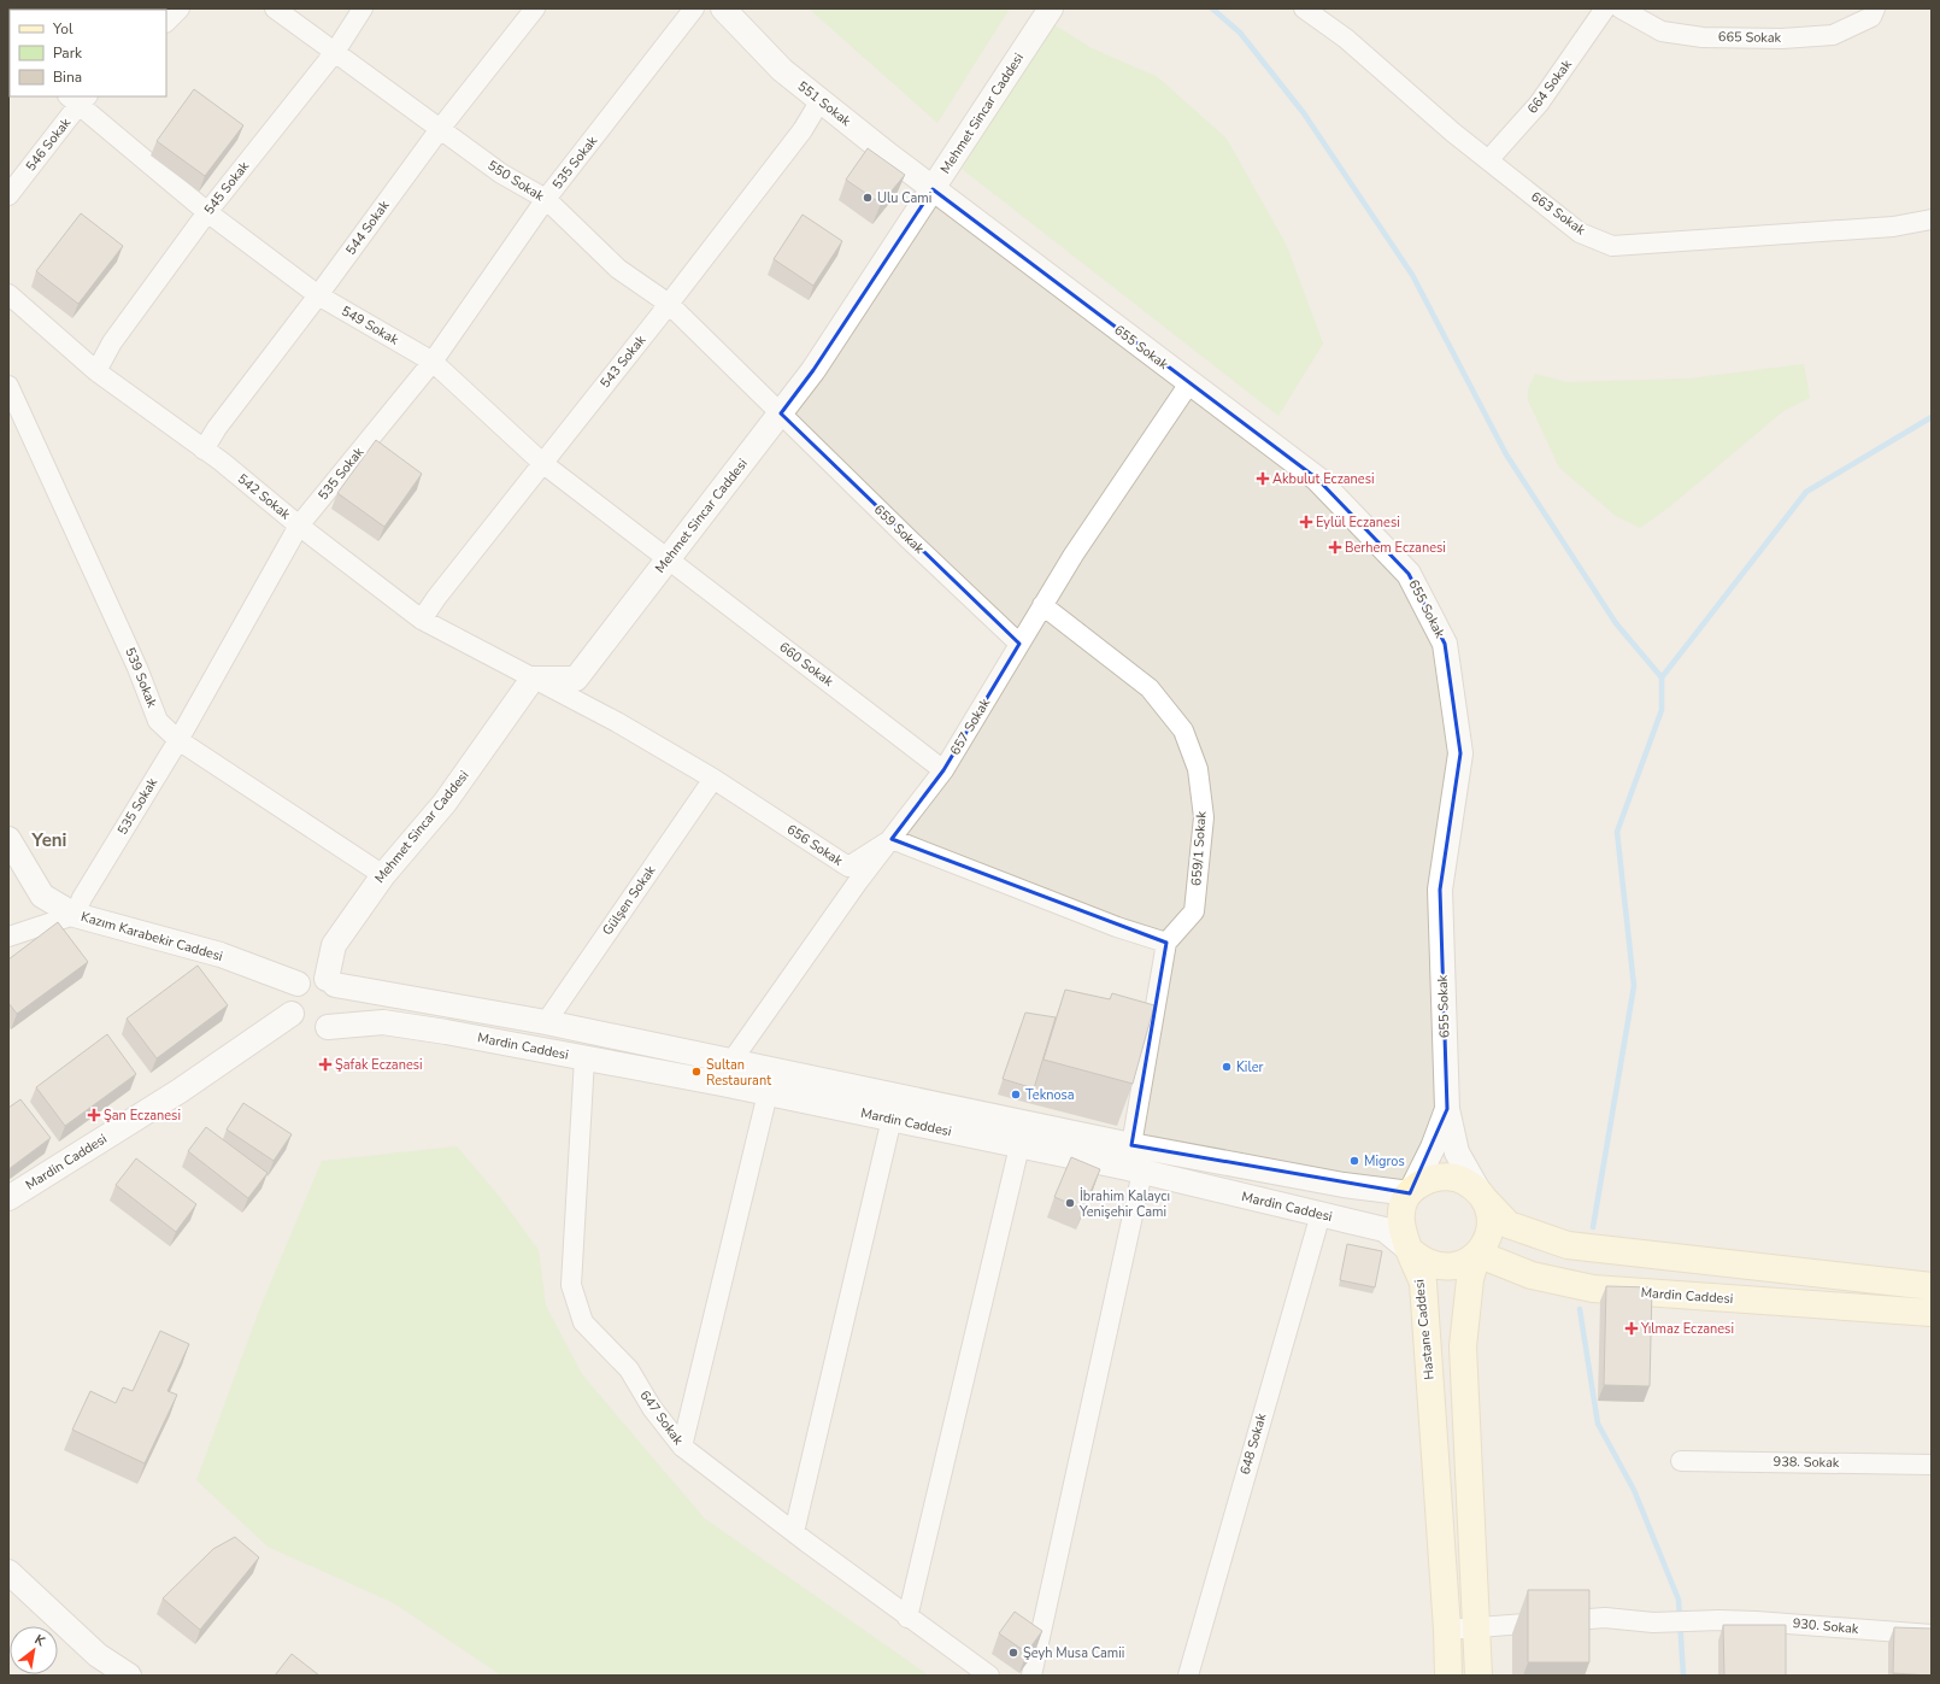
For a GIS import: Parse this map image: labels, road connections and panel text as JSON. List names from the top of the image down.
{
  "streets": {
    "main road": ["Mardin Caddesi", "Hastane Caddesi"],
    "street": [
      "665 Sokak",
      "664 Sokak",
      "551 Sokak",
      "Mehmet Sincar Caddesi",
      "546 Sokak",
      "535 Sokak",
      "550 Sokak",
      "545 Sokak",
      "663 Sokak",
      "544 Sokak",
      "549 Sokak",
      "655 Sokak",
      "543 Sokak",
      "542 Sokak",
      "659 Sokak",
      "660 Sokak",
      "539 Sokak",
      "657 Sokak",
      "656 Sokak",
      "659/1 Sokak",
      "Gülşen Sokak",
      "Kazım Karabekir Caddesi",
      "647 Sokak",
      "648 Sokak",
      "938. Sokak",
      "930. Sokak"
    ]
  },
  "crossings": [
    ["664 Sokak", "663 Sokak"],
    ["551 Sokak", "Mehmet Sincar Caddesi"],
    ["551 Sokak", "655 Sokak"],
    ["551 Sokak", "543 Sokak"],
    ["Mehmet Sincar Caddesi", "550 Sokak"],
    ["Mehmet Sincar Caddesi", "549 Sokak"],
    ["Mehmet Sincar Caddesi", "655 Sokak"],
    ["Mehmet Sincar Caddesi", "542 Sokak"],
    ["Mehmet Sincar Caddesi", "659 Sokak"],
    ["Mehmet Sincar Caddesi", "660 Sokak"],
    ["Mehmet Sincar Caddesi", "539 Sokak"],
    ["Mehmet Sincar Caddesi", "656 Sokak"],
    ["Mehmet Sincar Caddesi", "Kazım Karabekir Caddesi"],
    ["Mehmet Sincar Caddesi", "Mardin Caddesi"],
    ["546 Sokak", "549 Sokak"],
    ["535 Sokak", "550 Sokak"],
    ["535 Sokak", "549 Sokak"],
    ["535 Sokak", "542 Sokak"],
    ["535 Sokak", "539 Sokak"],
    ["535 Sokak", "Kazım Karabekir Caddesi"],
    ["550 Sokak", "545 Sokak"],
    ["550 Sokak", "544 Sokak"],
    ["550 Sokak", "543 Sokak"],
    ["550 Sokak", "659 Sokak"],
    ["545 Sokak", "549 Sokak"],
    ["545 Sokak", "542 Sokak"],
    ["544 Sokak", "549 Sokak"],
    ["544 Sokak", "542 Sokak"],
    ["549 Sokak", "543 Sokak"],
    ["549 Sokak", "660 Sokak"],
    ["655 Sokak", "657 Sokak"],
    ["655 Sokak", "Mardin Caddesi"],
    ["655 Sokak", "Hastane Caddesi"],
    ["543 Sokak", "542 Sokak"],
    ["542 Sokak", "656 Sokak"],
    ["659 Sokak", "657 Sokak"],
    ["660 Sokak", "657 Sokak"],
    ["657 Sokak", "656 Sokak"],
    ["657 Sokak", "659/1 Sokak"],
    ["657 Sokak", "Mardin Caddesi"],
    ["656 Sokak", "Gülşen Sokak"],
    ["Gülşen Sokak", "Mardin Caddesi"],
    ["Kazım Karabekir Caddesi", "Mardin Caddesi"],
    ["Mardin Caddesi", "Hastane Caddesi"],
    ["Mardin Caddesi", "647 Sokak"],
    ["Mardin Caddesi", "648 Sokak"],
    ["Hastane Caddesi", "930. Sokak"]
  ],
  "districts": ["Yeni"],
  "places": {
    "other": [
      "Ulu Cami",
      "Kiler",
      "Sultan Restaurant",
      "Teknosa",
      "Migros",
      "İbrahim Kalaycı Yenişehir Cami",
      "Şeyh Musa Camii"
    ],
    "health": [
      "Akbulut Eczanesi",
      "Eylül Eczanesi",
      "Berhem Eczanesi",
      "Şafak Eczanesi",
      "Şan Eczanesi",
      "Yılmaz Eczanesi"
    ]
  },
  "legend": ["Yol", "Park", "Bina"],
  "north": "top right"
}
